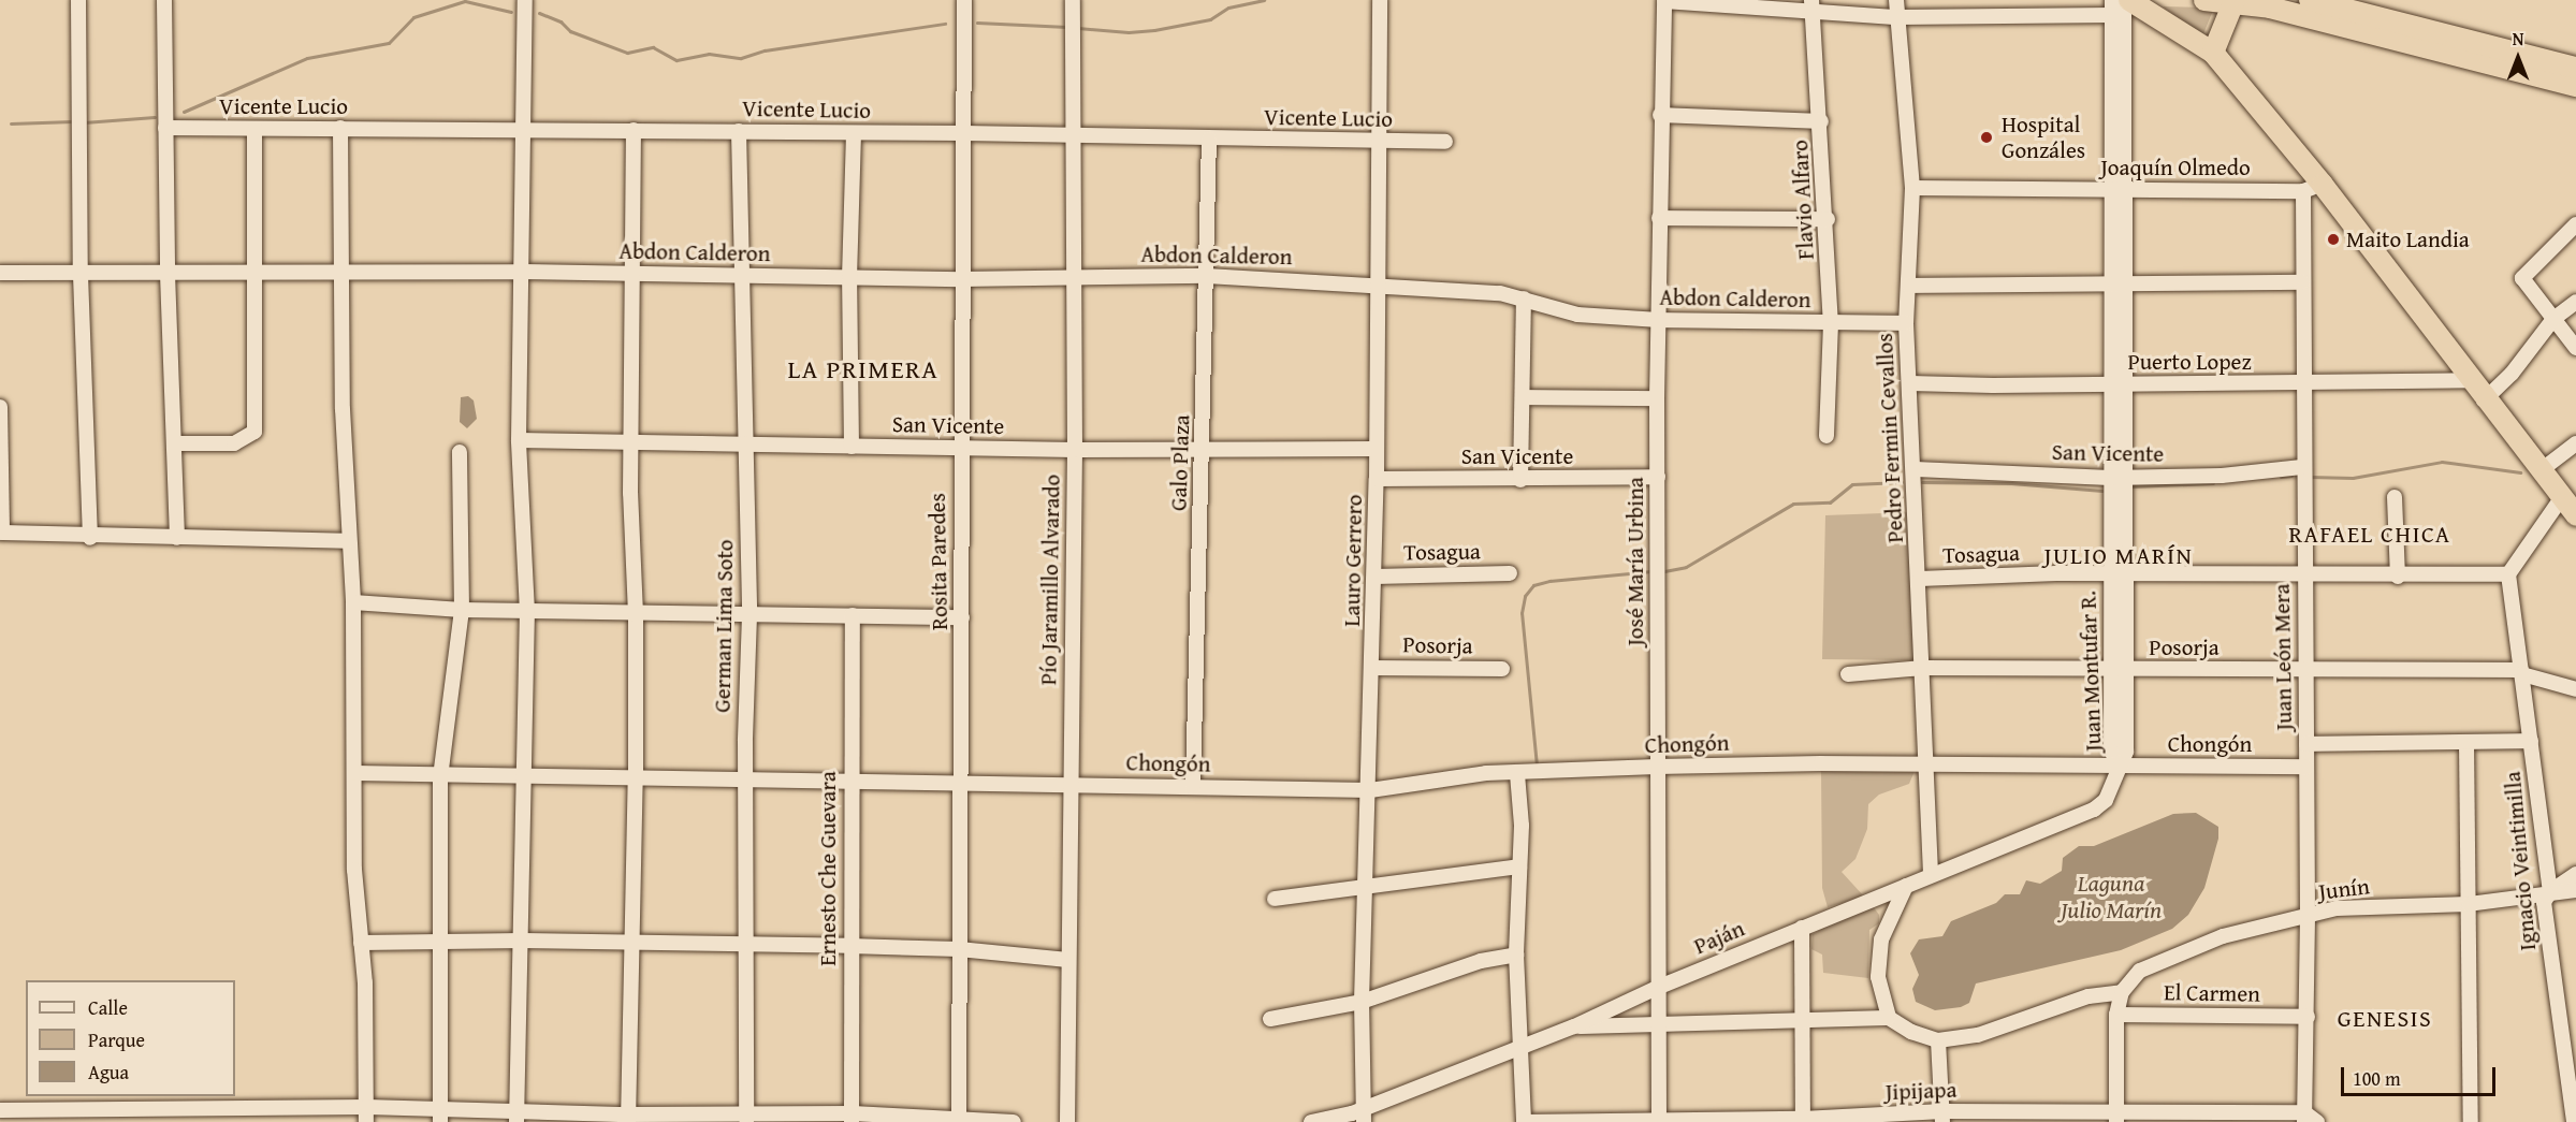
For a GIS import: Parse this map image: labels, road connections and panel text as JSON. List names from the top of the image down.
{
  "streets": {
    "street": [
      "Vicente Lucio",
      "Joaquín Olmedo",
      "Flavio Alfaro",
      "Abdon Calderon",
      "Puerto Lopez",
      "San Vicente",
      "Pedro Fermin Cevallos",
      "Galo Plaza",
      "Tosagua",
      "Lauro Gerrero",
      "Rosita Paredes",
      "José María Urbina",
      "Pío Jaramillo Alvarado",
      "German Lima Soto",
      "Posorja",
      "Juan León Mera",
      "Juan Montufar R.",
      "Chongón",
      "Ignacio Veintimilla",
      "Ernesto Che Guevara",
      "Junín",
      "Paján",
      "El Carmen",
      "Jipijapa"
    ]
  },
  "crossings": [
    ["Vicente Lucio", "Galo Plaza"],
    ["Vicente Lucio", "Lauro Gerrero"],
    ["Vicente Lucio", "Rosita Paredes"],
    ["Vicente Lucio", "Pío Jaramillo Alvarado"],
    ["Vicente Lucio", "German Lima Soto"],
    ["Joaquín Olmedo", "Pedro Fermin Cevallos"],
    ["Joaquín Olmedo", "Juan León Mera"],
    ["Joaquín Olmedo", "Juan Montufar R."],
    ["Flavio Alfaro", "Abdon Calderon"],
    ["Abdon Calderon", "Pedro Fermin Cevallos"],
    ["Abdon Calderon", "Galo Plaza"],
    ["Abdon Calderon", "Lauro Gerrero"],
    ["Abdon Calderon", "Rosita Paredes"],
    ["Abdon Calderon", "José María Urbina"],
    ["Abdon Calderon", "Pío Jaramillo Alvarado"],
    ["Abdon Calderon", "German Lima Soto"],
    ["Puerto Lopez", "Pedro Fermin Cevallos"],
    ["Puerto Lopez", "Juan León Mera"],
    ["Puerto Lopez", "Juan Montufar R."],
    ["San Vicente", "Pedro Fermin Cevallos"],
    ["San Vicente", "Galo Plaza"],
    ["San Vicente", "Lauro Gerrero"],
    ["San Vicente", "Rosita Paredes"],
    ["San Vicente", "José María Urbina"],
    ["San Vicente", "Pío Jaramillo Alvarado"],
    ["San Vicente", "German Lima Soto"],
    ["San Vicente", "Juan León Mera"],
    ["San Vicente", "Juan Montufar R."],
    ["Pedro Fermin Cevallos", "Tosagua"],
    ["Pedro Fermin Cevallos", "Posorja"],
    ["Pedro Fermin Cevallos", "Chongón"],
    ["Pedro Fermin Cevallos", "Paján"],
    ["Galo Plaza", "Chongón"],
    ["Tosagua", "Lauro Gerrero"],
    ["Tosagua", "Juan León Mera"],
    ["Tosagua", "Juan Montufar R."],
    ["Tosagua", "Ignacio Veintimilla"],
    ["Lauro Gerrero", "Posorja"],
    ["Lauro Gerrero", "Chongón"],
    ["Lauro Gerrero", "Paján"],
    ["Rosita Paredes", "Chongón"],
    ["José María Urbina", "Chongón"],
    ["José María Urbina", "Paján"],
    ["José María Urbina", "Jipijapa"],
    ["Pío Jaramillo Alvarado", "Chongón"],
    ["German Lima Soto", "Chongón"],
    ["Posorja", "Juan León Mera"],
    ["Posorja", "Juan Montufar R."],
    ["Posorja", "Ignacio Veintimilla"],
    ["Juan León Mera", "Chongón"],
    ["Juan León Mera", "Junín"],
    ["Juan León Mera", "El Carmen"],
    ["Juan León Mera", "Jipijapa"],
    ["Juan Montufar R.", "Chongón"],
    ["Juan Montufar R.", "Paján"],
    ["Chongón", "Ernesto Che Guevara"],
    ["Chongón", "Paján"],
    ["Ignacio Veintimilla", "Junín"]
  ],
  "districts": [
    "LA PRIMERA",
    "RAFAEL CHICA",
    "JULIO MARÍN",
    "GENESIS"
  ],
  "water": ["Laguna Julio Marín"],
  "places": ["Hospital Gonzáles", "Maito Landia"],
  "legend": ["Calle", "Parque", "Agua"],
  "scale_bar": "100 m",
  "north": "top"
}
